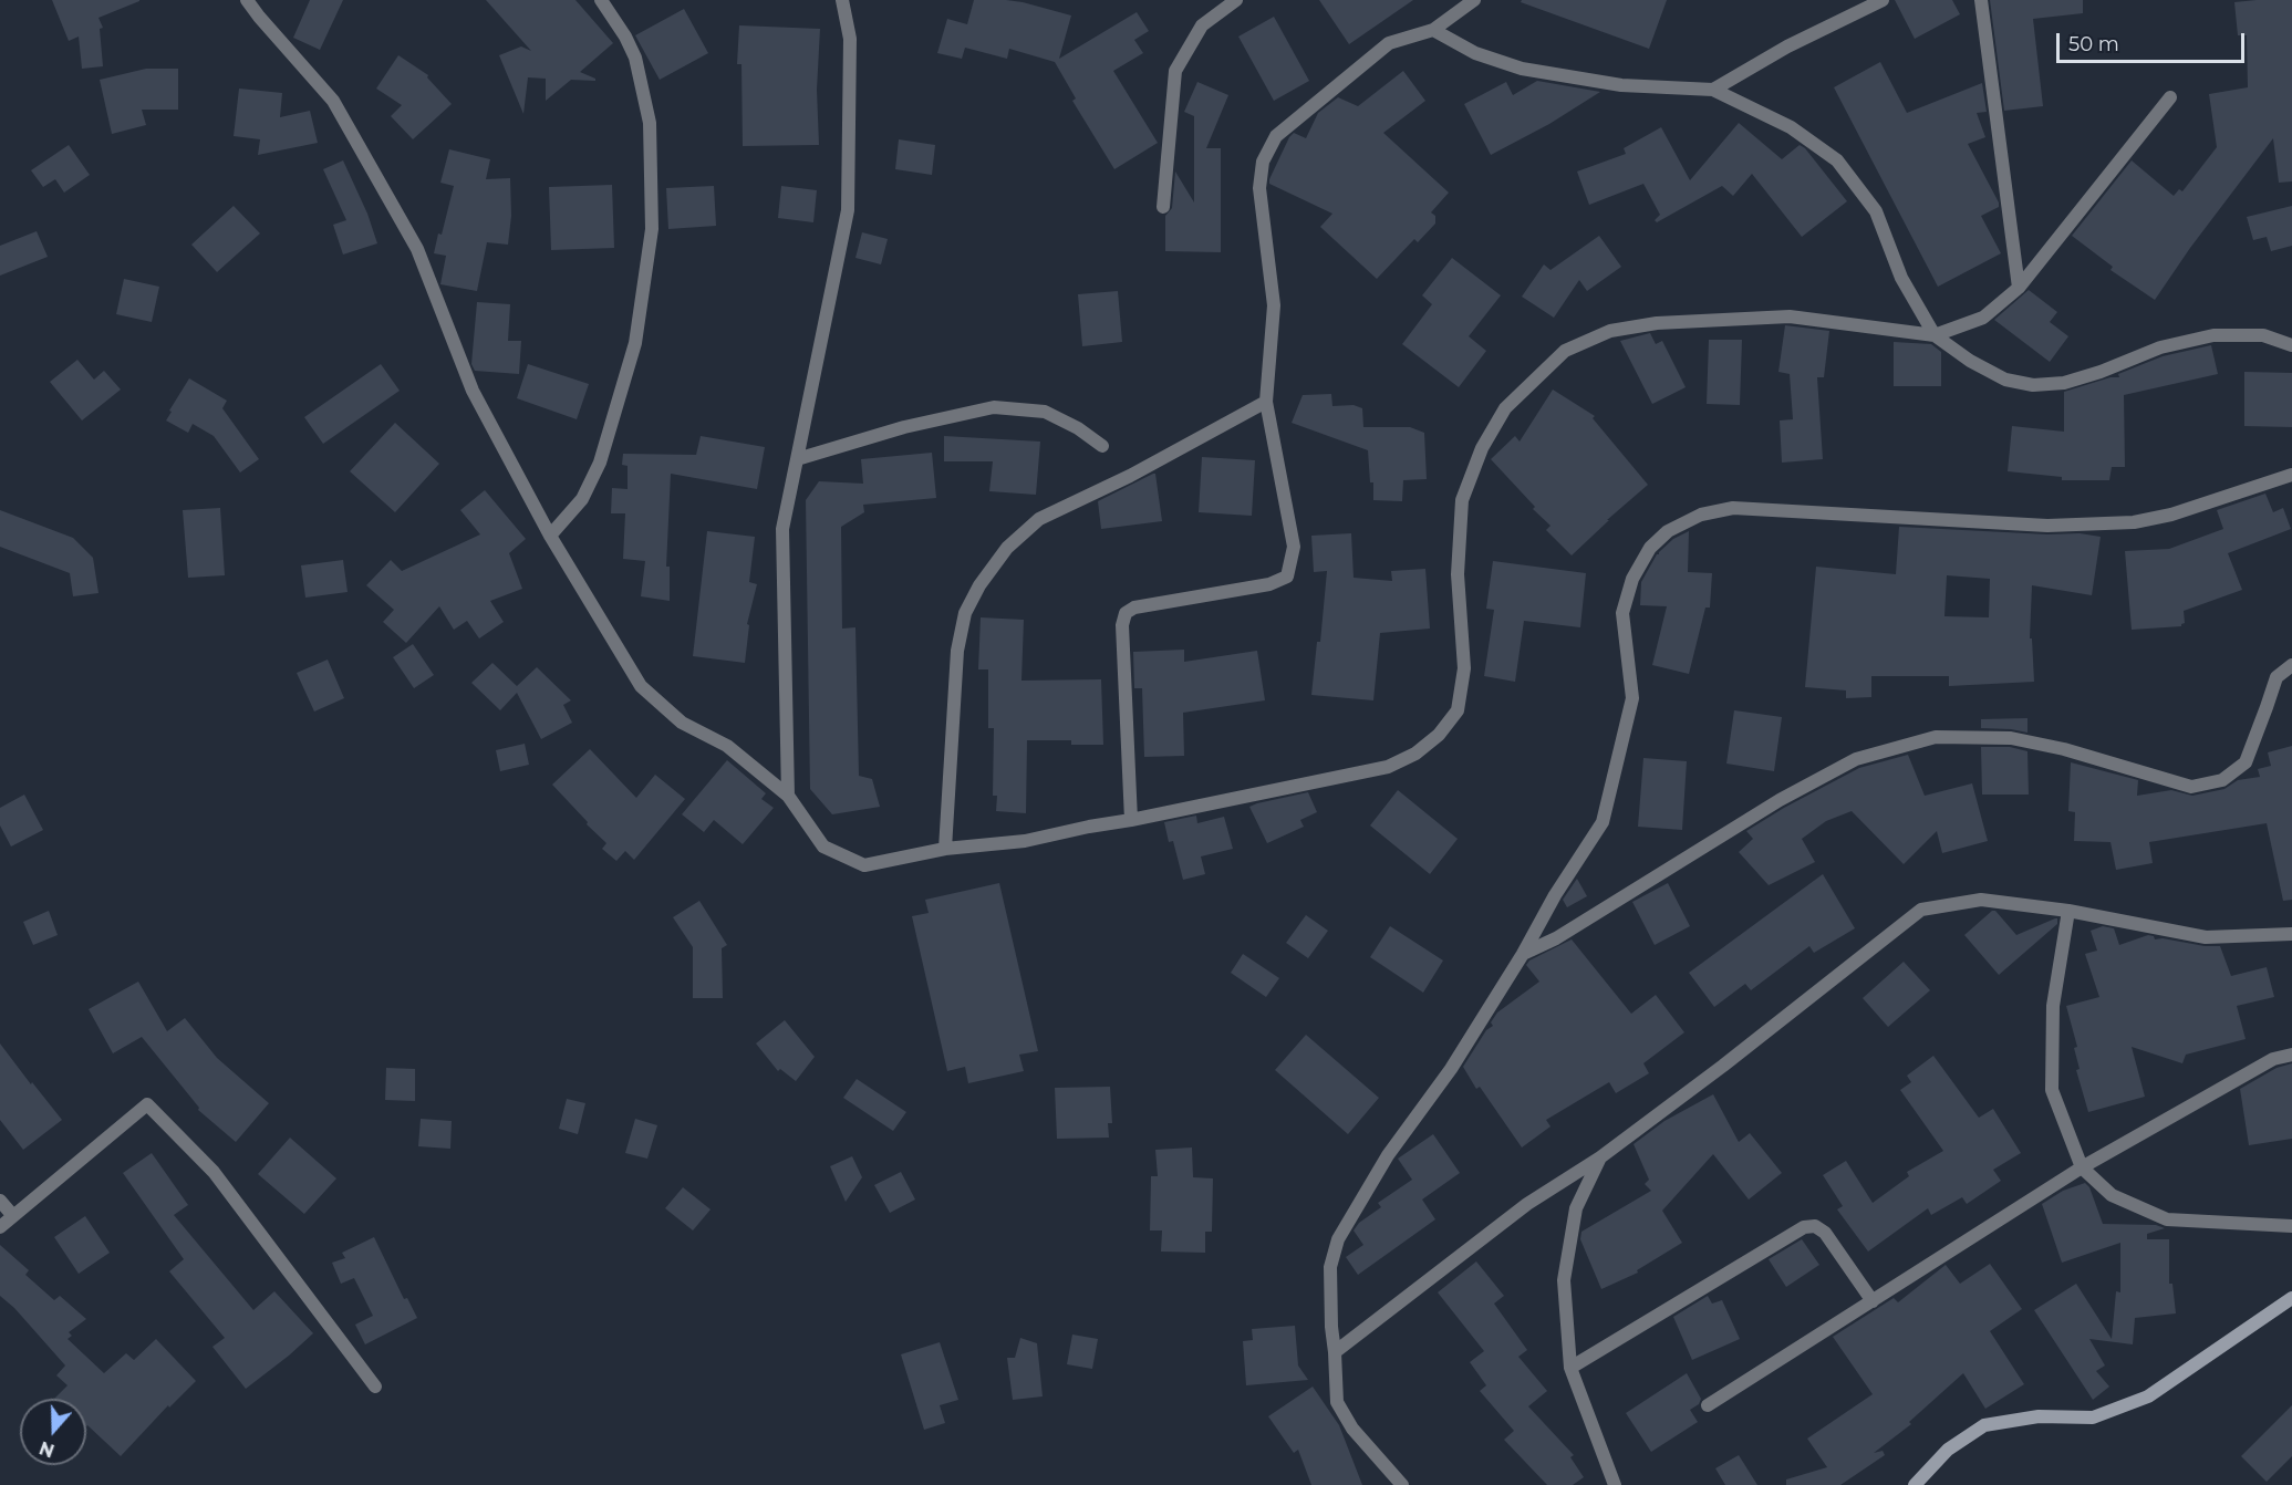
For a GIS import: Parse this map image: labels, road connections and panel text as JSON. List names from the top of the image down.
{
  "scale_bar": "50 m",
  "north": "bottom"
}
